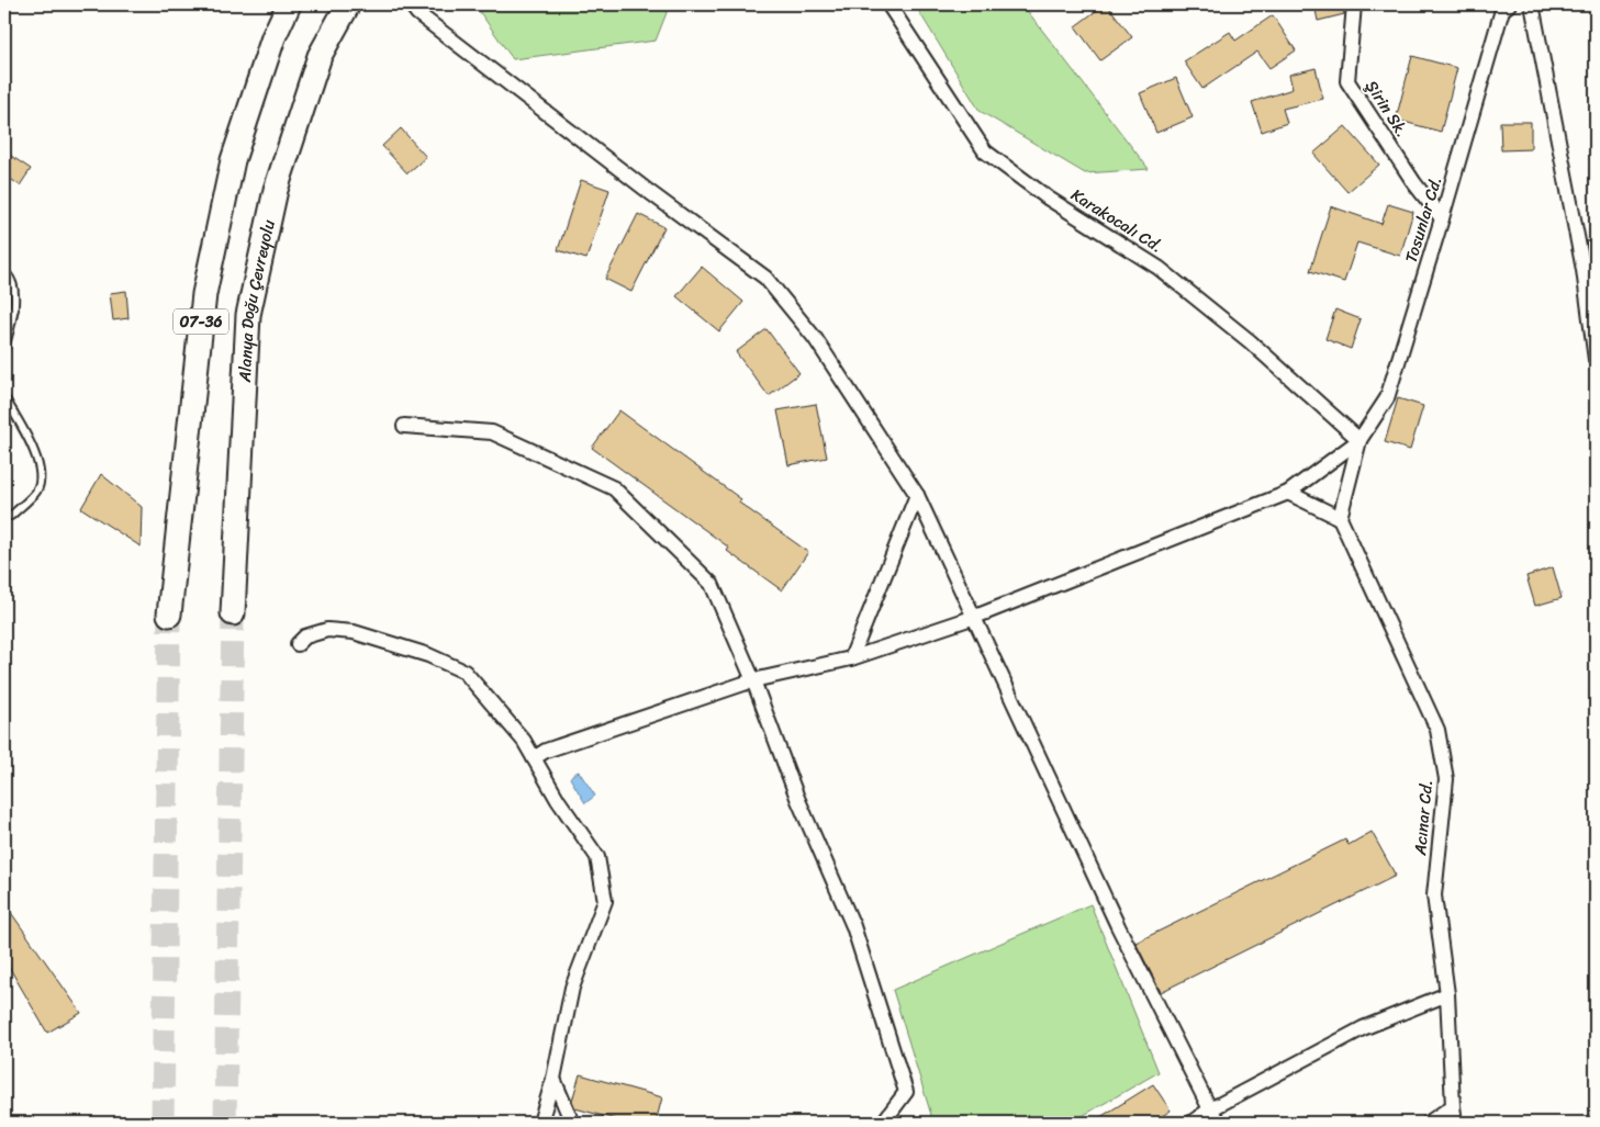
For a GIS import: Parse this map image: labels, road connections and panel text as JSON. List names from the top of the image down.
{
  "streets": {
    "highway": ["Alanya Doğu Çevreyolu", "07-36"],
    "street": [
      "Şirin Sk.",
      "Tosunlar Cd.",
      "Karakocalı Cd.",
      "Acınar Cd."
    ]
  },
  "crossings": [
    ["Şirin Sk.", "Tosunlar Cd."],
    ["Tosunlar Cd.", "Karakocalı Cd."]
  ]
}
